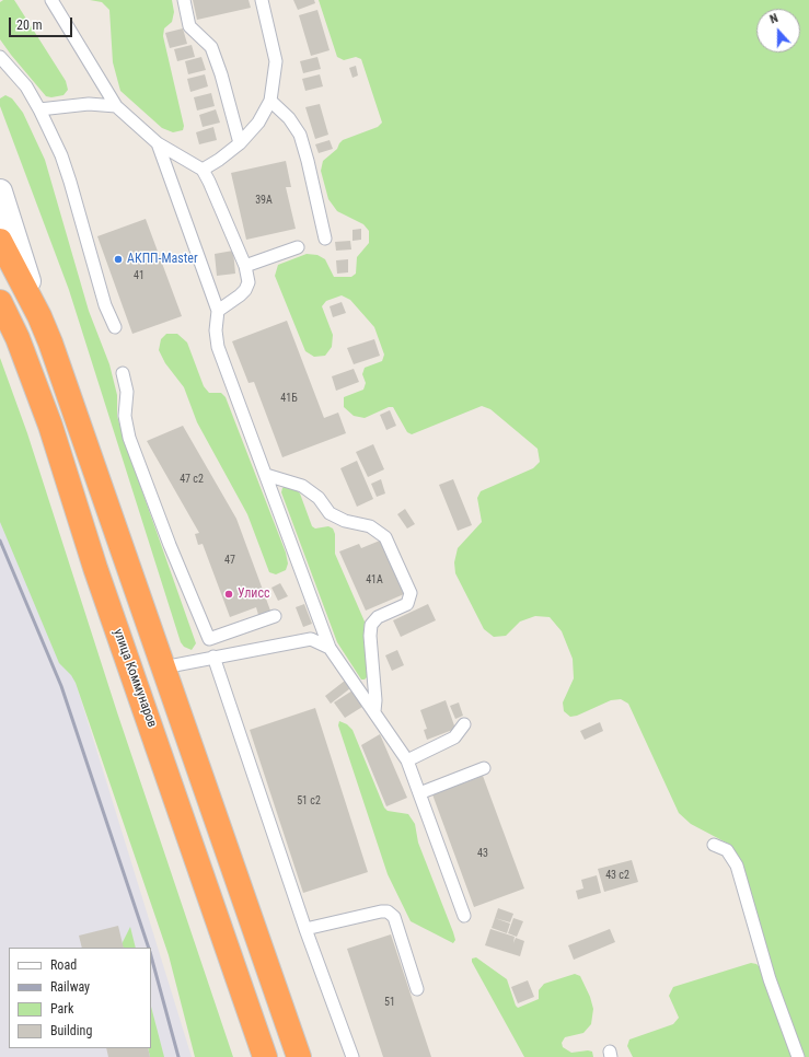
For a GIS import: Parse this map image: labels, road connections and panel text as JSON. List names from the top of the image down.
{
  "streets": {
    "highway": ["улица Коммунаров"]
  },
  "places": ["АКПП-Master", "Улисс"],
  "house_numbers": [
    "39А",
    "41",
    "41Б",
    "47 с2",
    "47",
    "41А",
    "51 с2",
    "43",
    "43 с2",
    "51"
  ],
  "legend": [
    "Road",
    "Railway",
    "Park",
    "Building"
  ],
  "scale_bar": "20 m",
  "north": "top"
}
